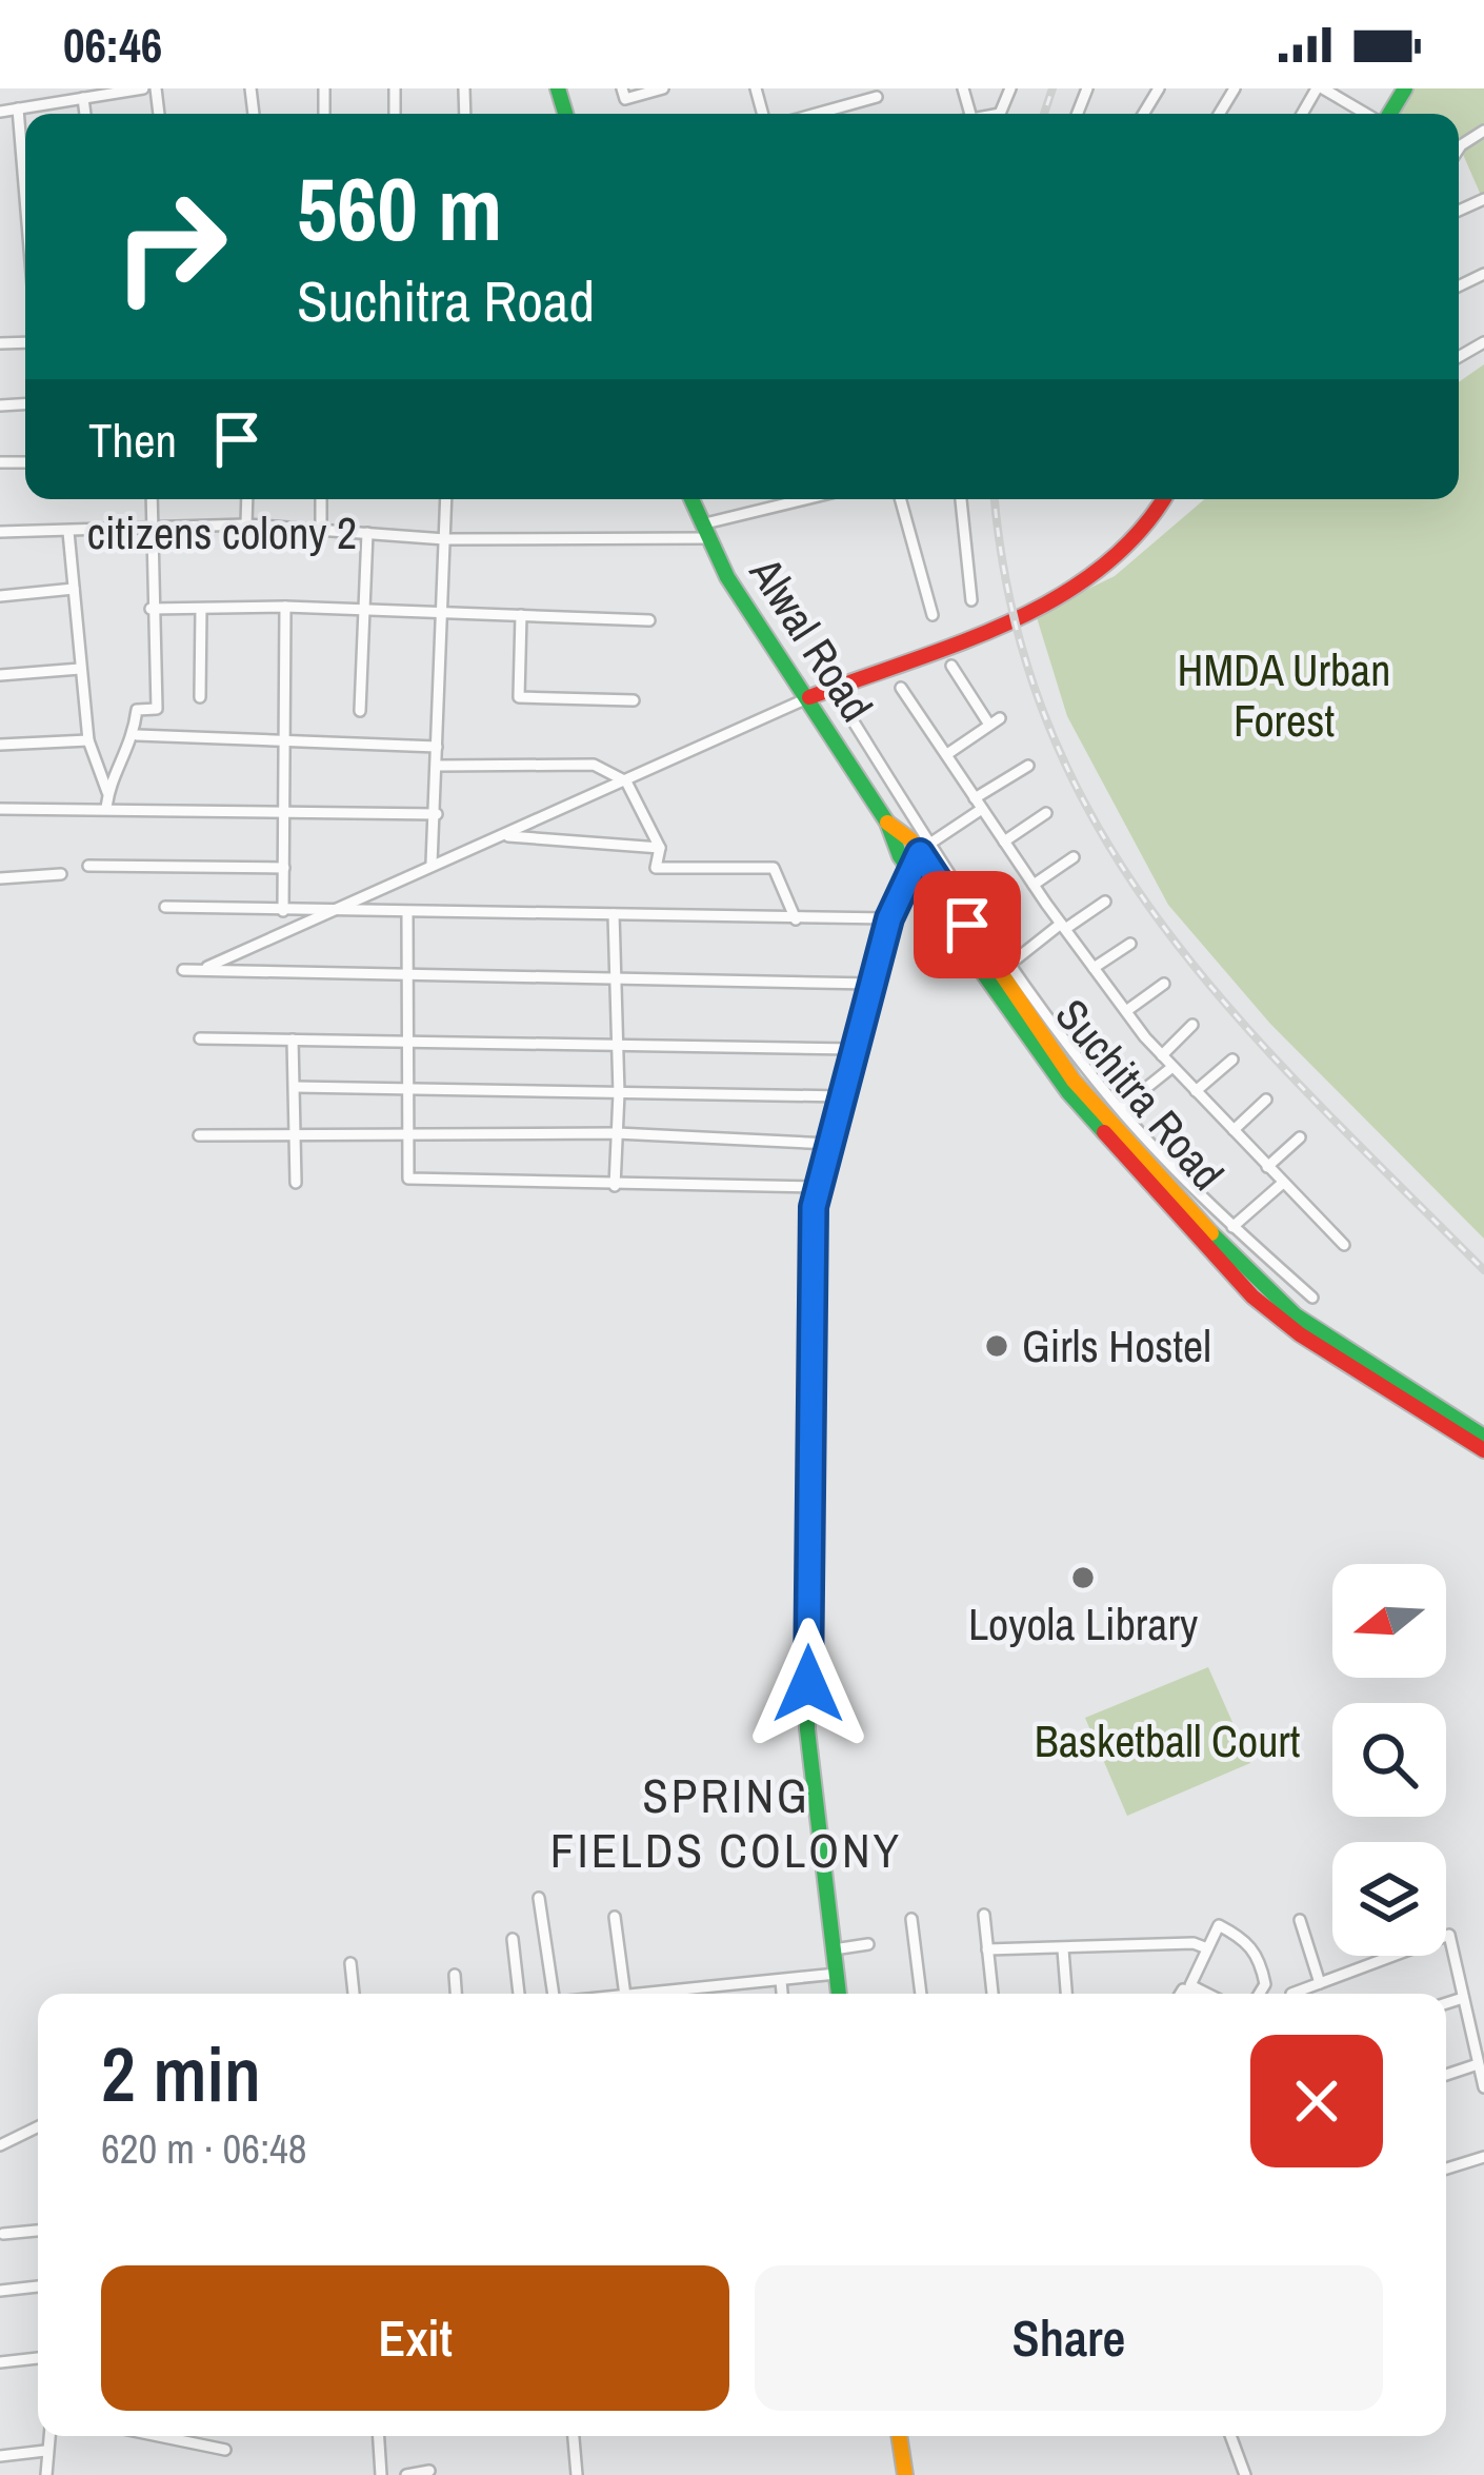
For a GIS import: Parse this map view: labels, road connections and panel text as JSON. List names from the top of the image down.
{
  "streets": {
    "main road": ["Alwal Road", "Suchitra Road"],
    "street": ["citizens colony 2"]
  },
  "crossings": [
    ["citizens colony 2", "Alwal Road"],
    ["Alwal Road", "Suchitra Road"]
  ],
  "districts": ["SPRING FIELDS COLONY"],
  "parks": ["HMDA Urban Forest", "Basketball Court"],
  "places": ["Girls Hostel", "Loyola Library"],
  "north": "left",
  "page": {
    "status": "06:46",
    "turn": ["560 m", "Suchitra Road"],
    "then": "Then",
    "heading": ["2 min", "620 m · 06:48"],
    "buttons": ["Exit", "Share"]
  }
}
